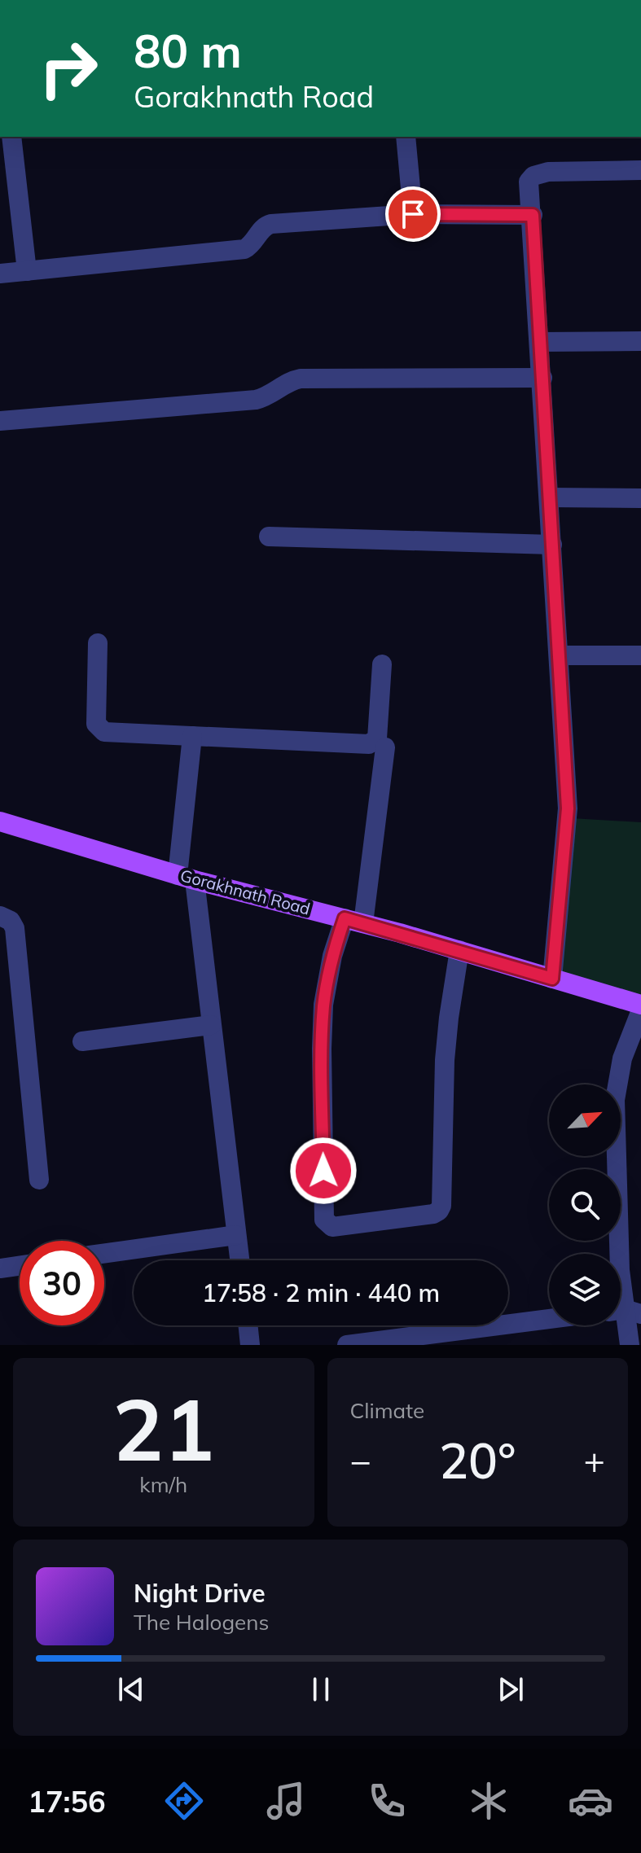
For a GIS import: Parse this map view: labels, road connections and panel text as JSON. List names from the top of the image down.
{
  "streets": {
    "main road": ["Gorakhnath Road"]
  },
  "north": "top right",
  "page": {
    "turn": ["80 m", "Gorakhnath Road"],
    "limit": "30",
    "trip": "17:58 · 2 min · 440 m",
    "tile": [
      ["21", "km/h"],
      "Climate"
    ],
    "heat": ["−", "20°", "+"],
    "song": ["Night Drive", "The Halogens"],
    "tabs": "17:56"
  }
}
